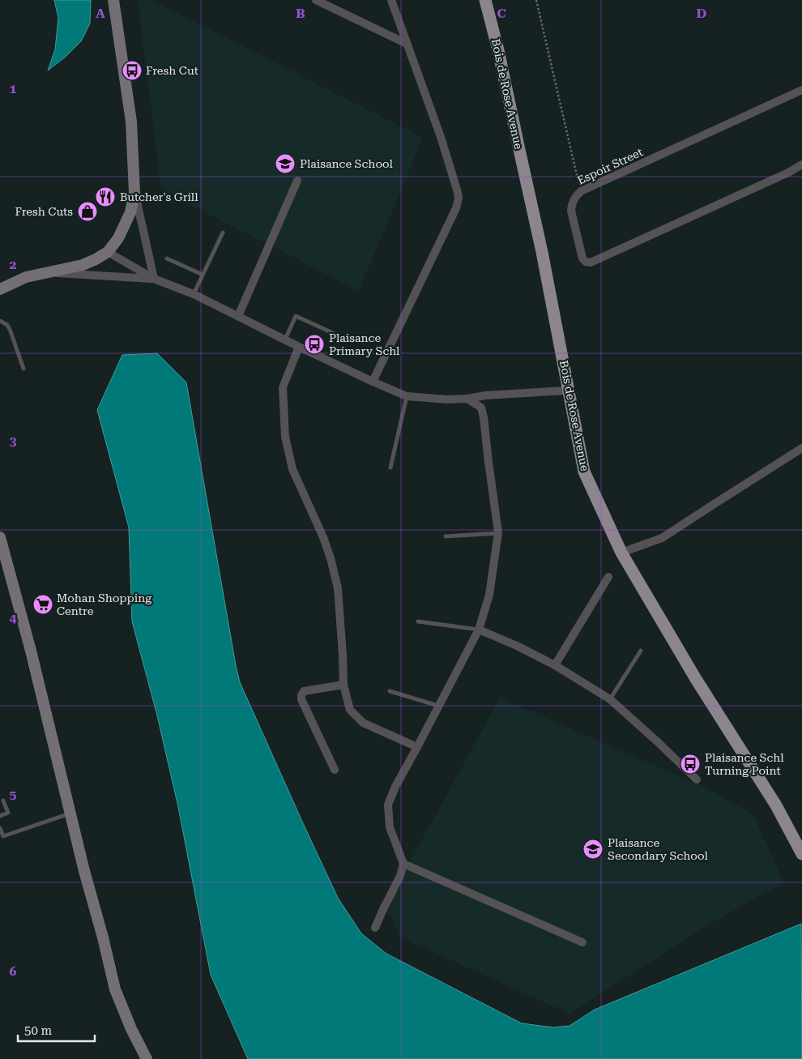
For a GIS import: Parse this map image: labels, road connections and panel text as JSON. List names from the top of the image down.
{
  "streets": {
    "main road": ["Bois de Rose Avenue"],
    "street": ["Espoir Street"]
  },
  "places": {
    "bus stop": ["Fresh Cut", "Plaisance Primary Schl", "Plaisance Schl Turning Point"],
    "school or university": ["Plaisance School", "Plaisance Secondary School"],
    "restaurant": ["Butcher's Grill"],
    "shop": ["Fresh Cuts"],
    "supermarket": ["Mohan Shopping Centre"]
  },
  "scale_bar": "50 m",
  "grid": {
    "columns": [
      "A",
      "B",
      "C",
      "D"
    ],
    "rows": [
      "1",
      "2",
      "3",
      "4",
      "5",
      "6"
    ]
  }
}
